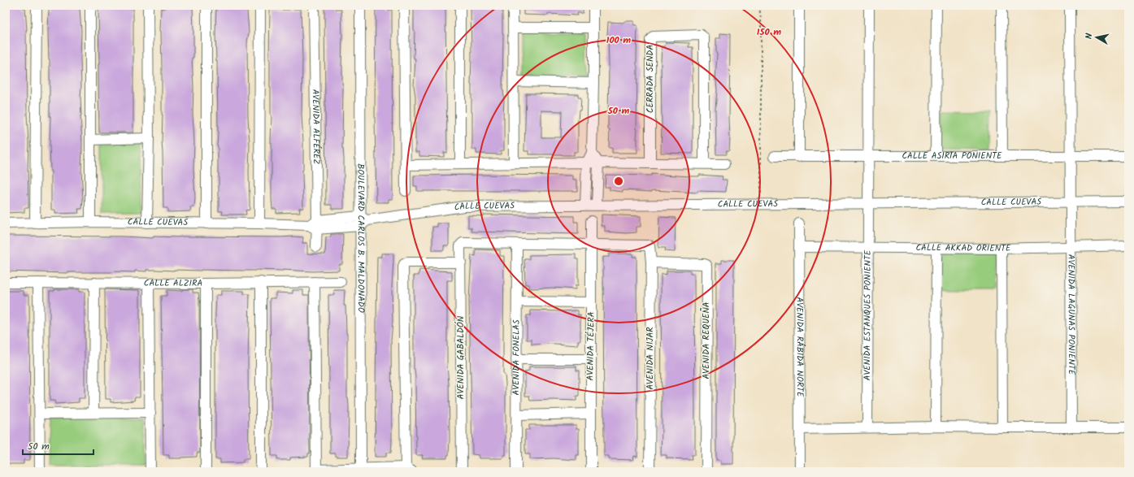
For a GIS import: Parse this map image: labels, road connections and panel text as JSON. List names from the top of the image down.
{
  "streets": {
    "street": [
      "CERRADA SENDA",
      "AVENIDA ALFÉREZ",
      "CALLE ASIRIA PONIENTE",
      "CALLE CUEVAS",
      "BOULEVARD CARLOS B. MALDONADO",
      "CALLE AKKAD ORIENTE",
      "CALLE ALZIRA",
      "AVENIDA LAGUNAS PONIENTE",
      "AVENIDA ESTANQUES PONIENTE",
      "AVENIDA REQUEÑA",
      "AVENIDA TÉJERA",
      "AVENIDA RÁBIDA NORTE",
      "AVENIDA GABALDÓN",
      "AVENIDA FONELAS",
      "AVENIDA NIJAR"
    ]
  },
  "crossings": [
    ["AVENIDA ALFÉREZ", "CALLE CUEVAS"],
    ["CALLE ASIRIA PONIENTE", "AVENIDA LAGUNAS PONIENTE"],
    ["CALLE ASIRIA PONIENTE", "AVENIDA ESTANQUES PONIENTE"],
    ["CALLE CUEVAS", "BOULEVARD CARLOS B. MALDONADO"],
    ["CALLE CUEVAS", "AVENIDA LAGUNAS PONIENTE"],
    ["CALLE CUEVAS", "AVENIDA ESTANQUES PONIENTE"],
    ["CALLE AKKAD ORIENTE", "AVENIDA LAGUNAS PONIENTE"],
    ["CALLE AKKAD ORIENTE", "AVENIDA ESTANQUES PONIENTE"],
    ["CALLE AKKAD ORIENTE", "AVENIDA RÁBIDA NORTE"],
    ["AVENIDA REQUEÑA", "AVENIDA NIJAR"],
    ["AVENIDA TÉJERA", "AVENIDA NIJAR"],
    ["AVENIDA GABALDÓN", "AVENIDA FONELAS"]
  ],
  "scale_bar": "50 m",
  "north": "left",
  "rings": ["150 m", "100 m", "50 m"]
}
